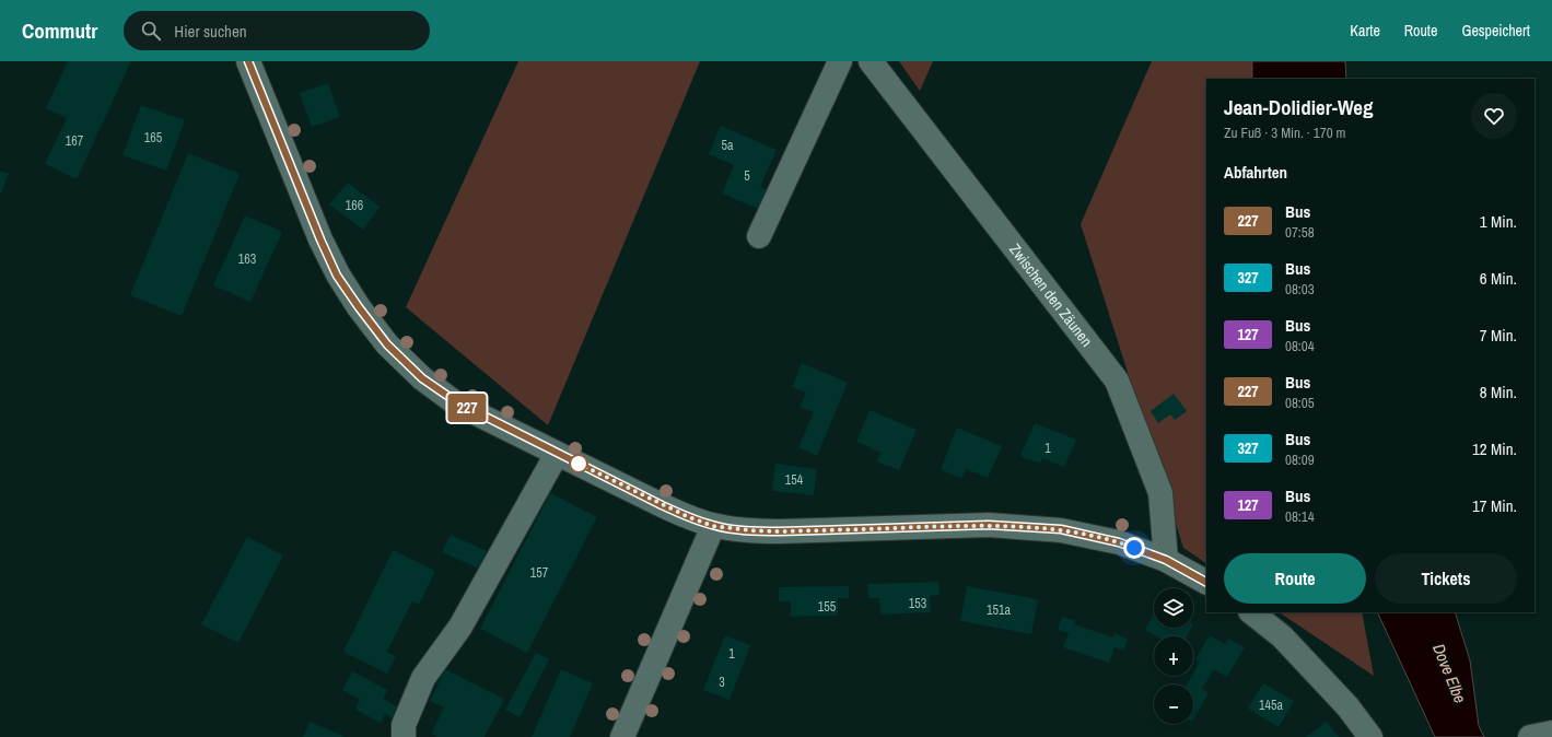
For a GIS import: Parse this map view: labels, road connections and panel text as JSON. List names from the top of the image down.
{
  "streets": {
    "street": ["Zwischen den Zäunen"]
  },
  "water": ["Dove Elbe"],
  "lines": ["bus line 227"],
  "house_numbers": [
    "165",
    "167",
    "5a",
    "5",
    "166",
    "163",
    "1",
    "154",
    "157",
    "153",
    "155",
    "151a",
    "1",
    "3",
    "145a"
  ],
  "page": {
    "header": "Commutr",
    "search": "Hier suchen",
    "nav": ["Karte", "Route", "Gespeichert"],
    "on_map": "227",
    "heading": [
      ["Jean-Dolidier-Weg", "Zu Fuß · 3 Min. · 170 m"],
      "Abfahrten"
    ],
    "list": [
      {
        "mark": "227",
        "name": "Bus",
        "note": "07:58",
        "value": "1 Min."
      },
      {
        "mark": "327",
        "name": "Bus",
        "note": "08:03",
        "value": "6 Min."
      },
      {
        "mark": "127",
        "name": "Bus",
        "note": "08:04",
        "value": "7 Min."
      },
      {
        "mark": "227",
        "name": "Bus",
        "note": "08:05",
        "value": "8 Min."
      },
      {
        "mark": "327",
        "name": "Bus",
        "note": "08:09",
        "value": "12 Min."
      },
      {
        "mark": "127",
        "name": "Bus",
        "note": "08:14",
        "value": "17 Min."
      }
    ],
    "buttons": ["Route", "Tickets"],
    "map_buttons": ["+", "−"]
  }
}
